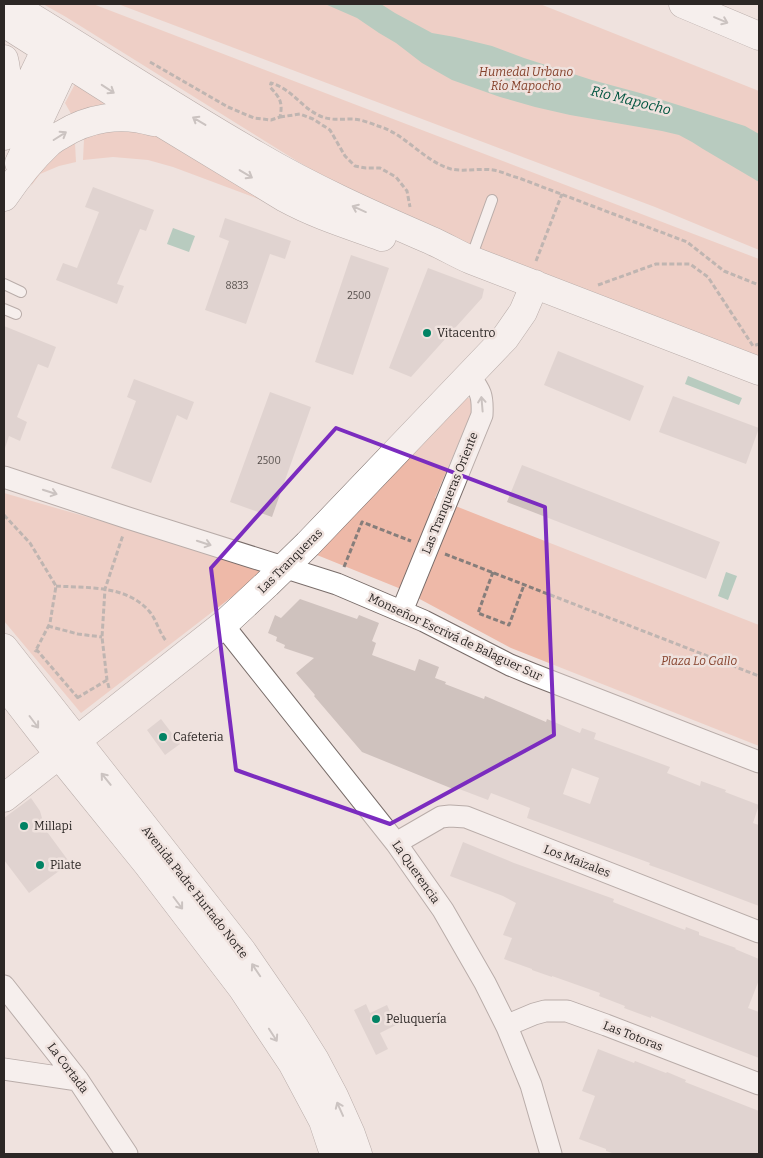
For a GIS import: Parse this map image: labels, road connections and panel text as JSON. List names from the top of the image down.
{
  "streets": {
    "main road": ["Las Tranqueras", "Avenida Padre Hurtado Norte"],
    "street": [
      "Las Tranqueras Oriente",
      "Monseñor Escrivá de Balaguer Sur",
      "Los Maizales",
      "La Querencia",
      "Las Totoras",
      "La Cortada"
    ]
  },
  "crossings": [
    ["Las Tranqueras Oriente", "Las Tranqueras"],
    ["Las Tranqueras Oriente", "Monseñor Escrivá de Balaguer Sur"],
    ["Las Tranqueras", "Monseñor Escrivá de Balaguer Sur"],
    ["Las Tranqueras", "La Querencia"],
    ["Las Tranqueras", "Avenida Padre Hurtado Norte"],
    ["Los Maizales", "La Querencia"],
    ["La Querencia", "Las Totoras"]
  ],
  "one_way": ["Las Tranqueras Oriente", "Monseñor Escrivá de Balaguer Sur"],
  "water": ["Río Mapocho"],
  "parks": ["Humedal Urbano Río Mapocho", "Plaza Lo Gallo"],
  "places": [
    "Vitacentro",
    "Cafeteria",
    "Millapi",
    "Pilate",
    "Peluquería"
  ],
  "house_numbers": ["8833", "2500", "2500"]
}
